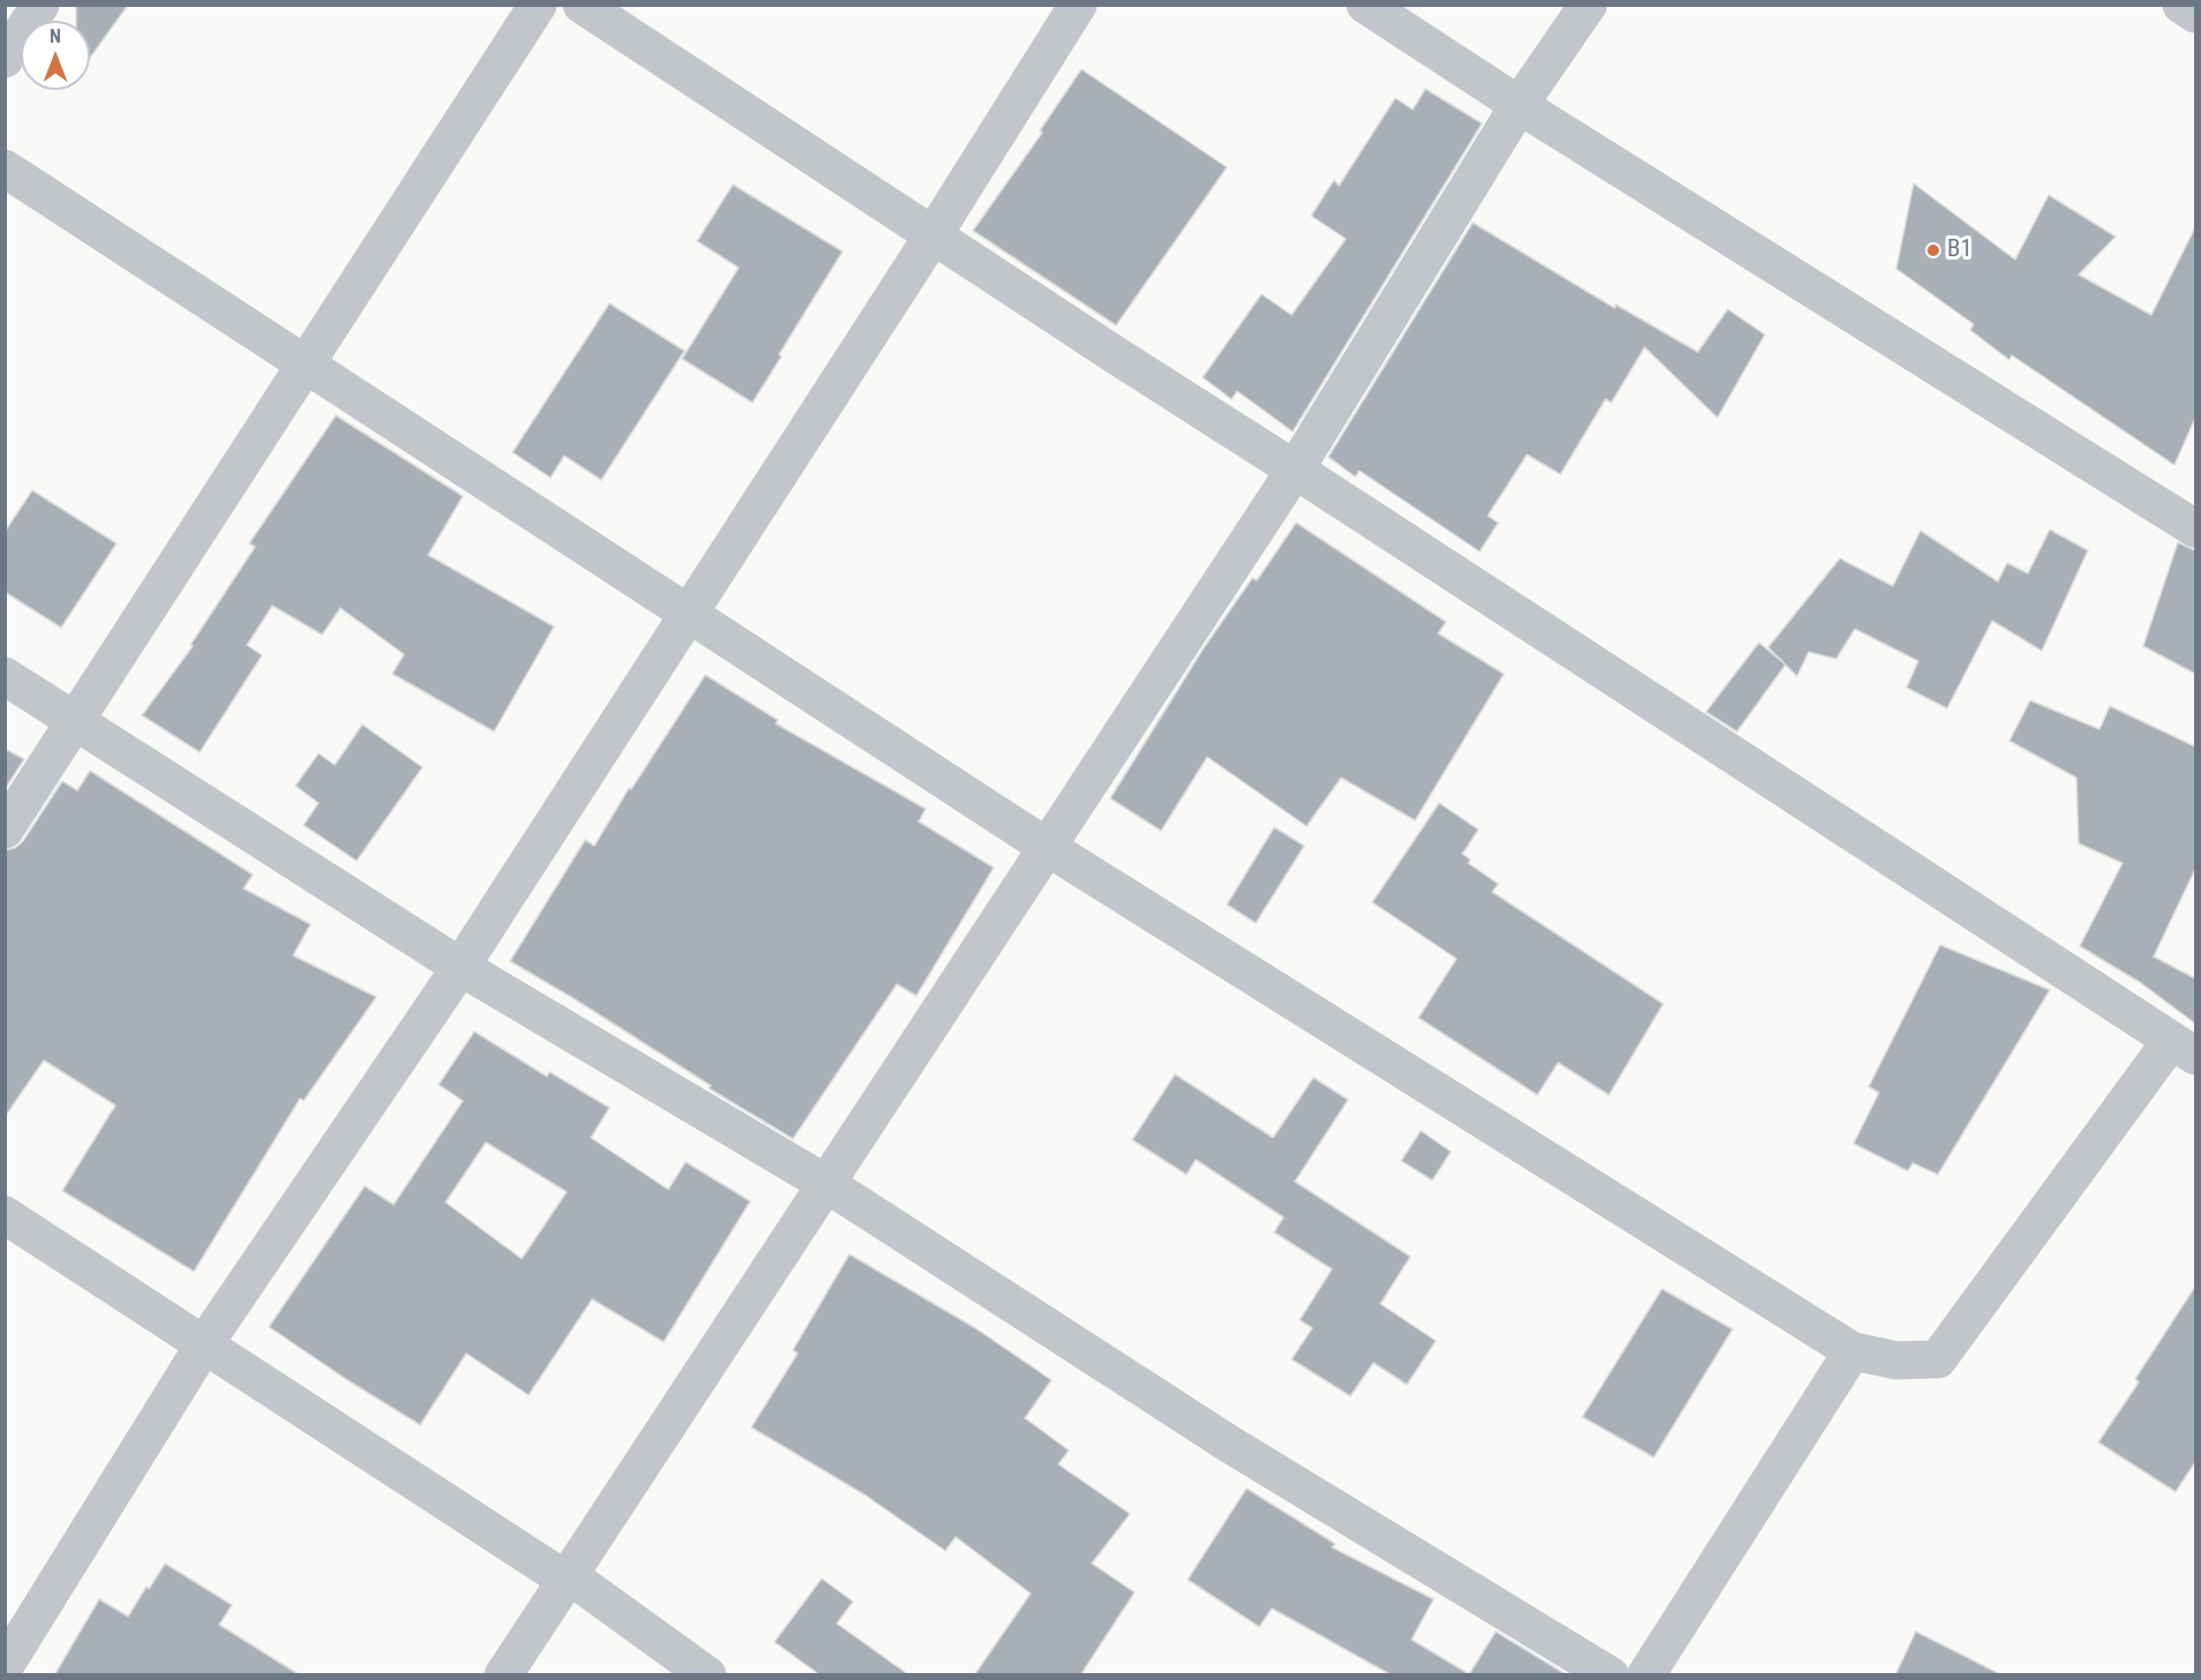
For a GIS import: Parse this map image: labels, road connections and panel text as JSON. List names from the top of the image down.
{
  "places": ["B1"],
  "north": "top"
}
